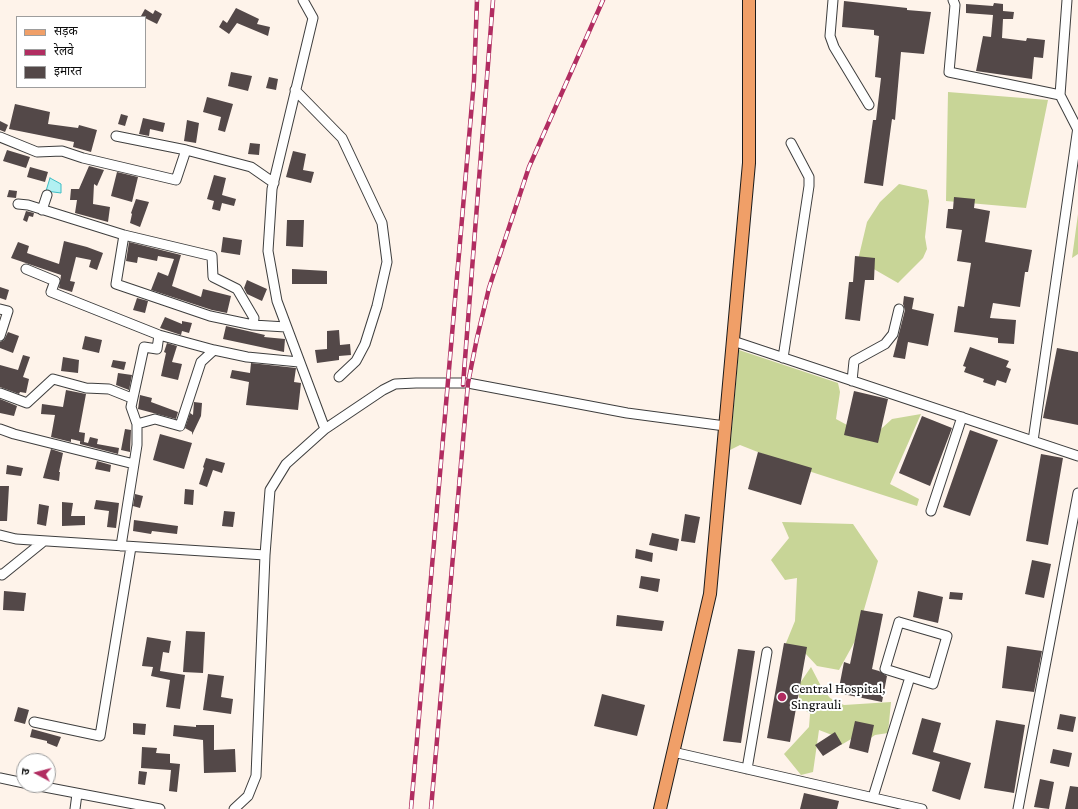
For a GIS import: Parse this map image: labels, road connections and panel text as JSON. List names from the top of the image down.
{
  "places": ["Central Hospital, Singrauli"],
  "legend": ["सड़क", "रेलवे", "इमारत"],
  "north": "left"
}
